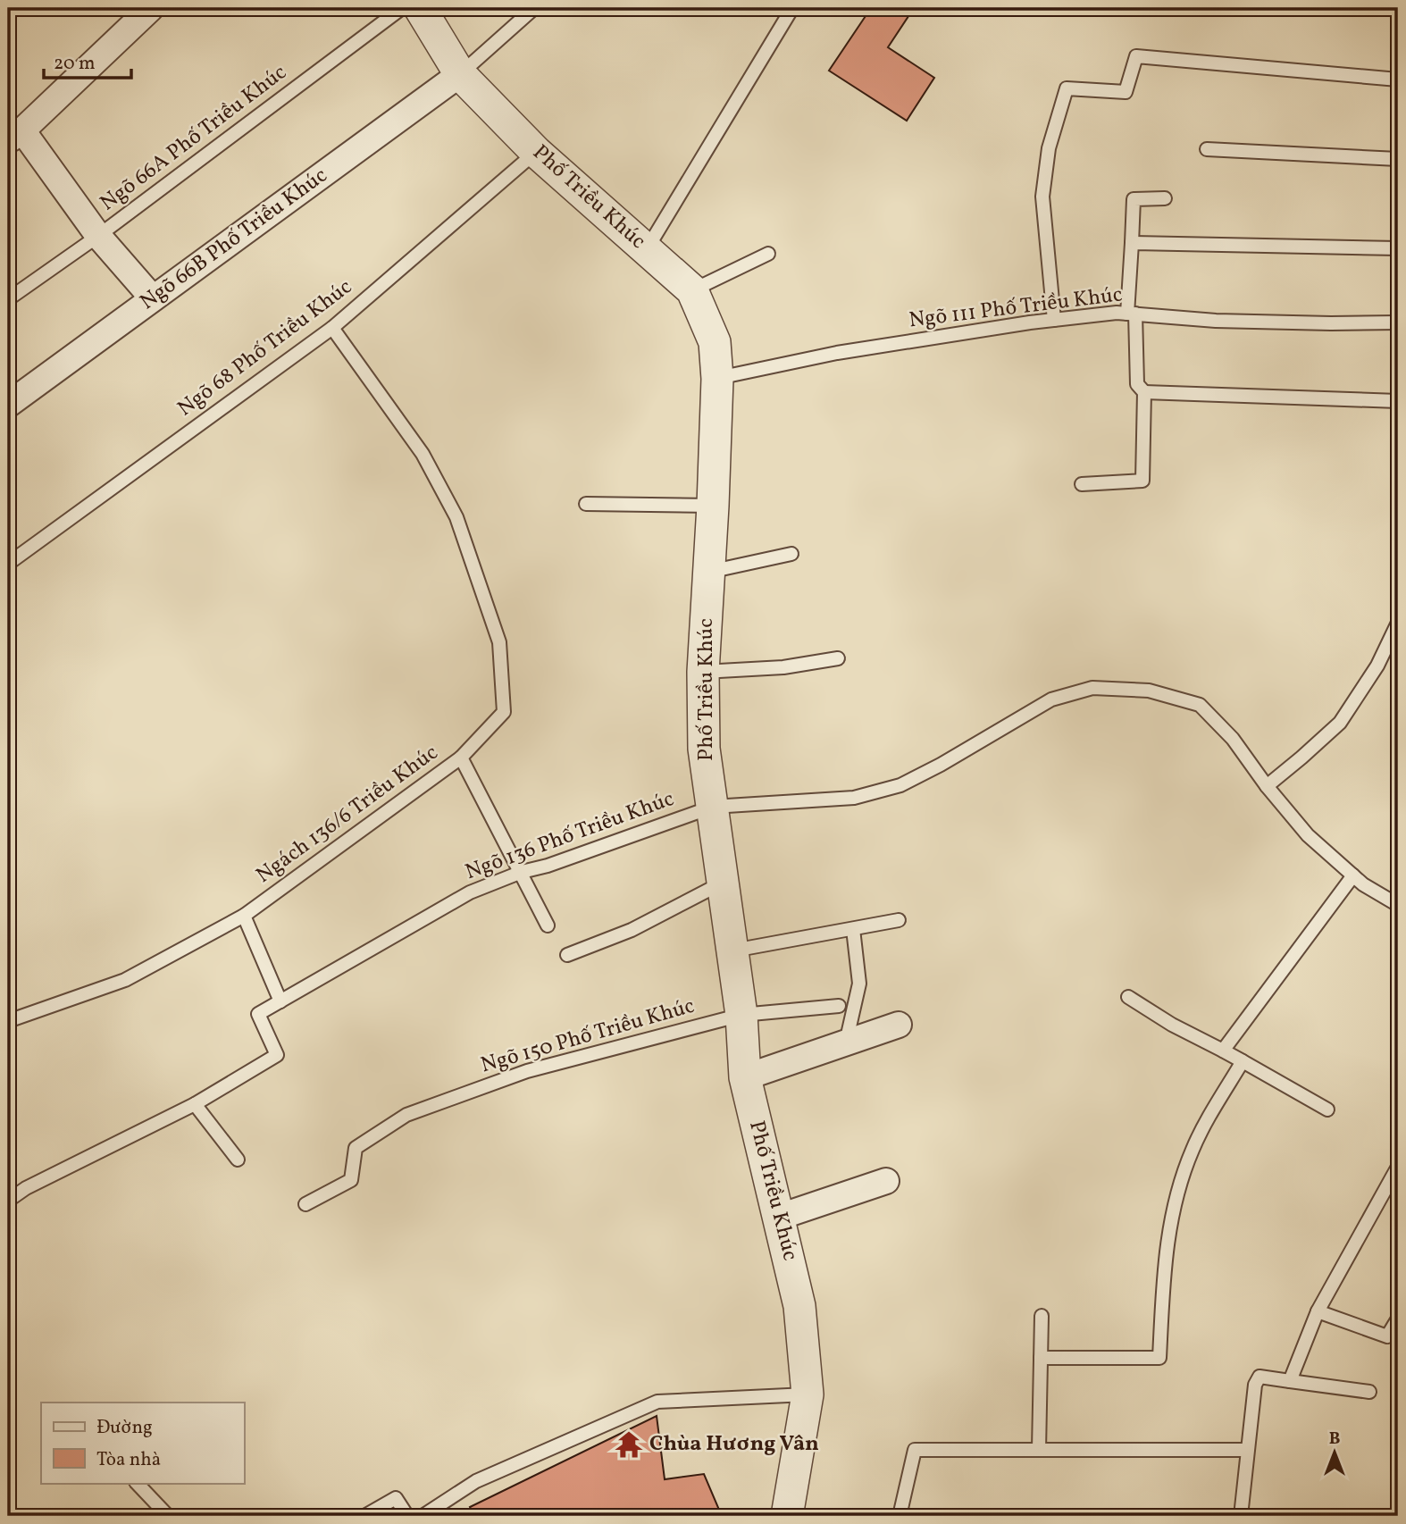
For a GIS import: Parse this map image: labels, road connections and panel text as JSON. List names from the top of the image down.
{
  "streets": {
    "street": ["Phố Triều Khúc", "Ngõ 66B Phố Triều Khúc"],
    "lane": [
      "Ngõ 66A Phố Triều Khúc",
      "Ngõ 111 Phố Triều Khúc",
      "Ngõ 68 Phố Triều Khúc",
      "Ngách 136/6 Triều Khúc",
      "Ngõ 136 Phố Triều Khúc",
      "Ngõ 150 Phố Triều Khúc"
    ]
  },
  "crossings": [
    ["Phố Triều Khúc", "Ngõ 66B Phố Triều Khúc"],
    ["Phố Triều Khúc", "Ngõ 111 Phố Triều Khúc"],
    ["Phố Triều Khúc", "Ngõ 68 Phố Triều Khúc"],
    ["Phố Triều Khúc", "Ngõ 136 Phố Triều Khúc"],
    ["Phố Triều Khúc", "Ngõ 150 Phố Triều Khúc"],
    ["Ngách 136/6 Triều Khúc", "Ngõ 136 Phố Triều Khúc"]
  ],
  "places": {
    "temple": ["Chùa Hương Vân"]
  },
  "legend": ["Đường", "Tòa nhà"],
  "scale_bar": "20 m",
  "north": "top"
}
